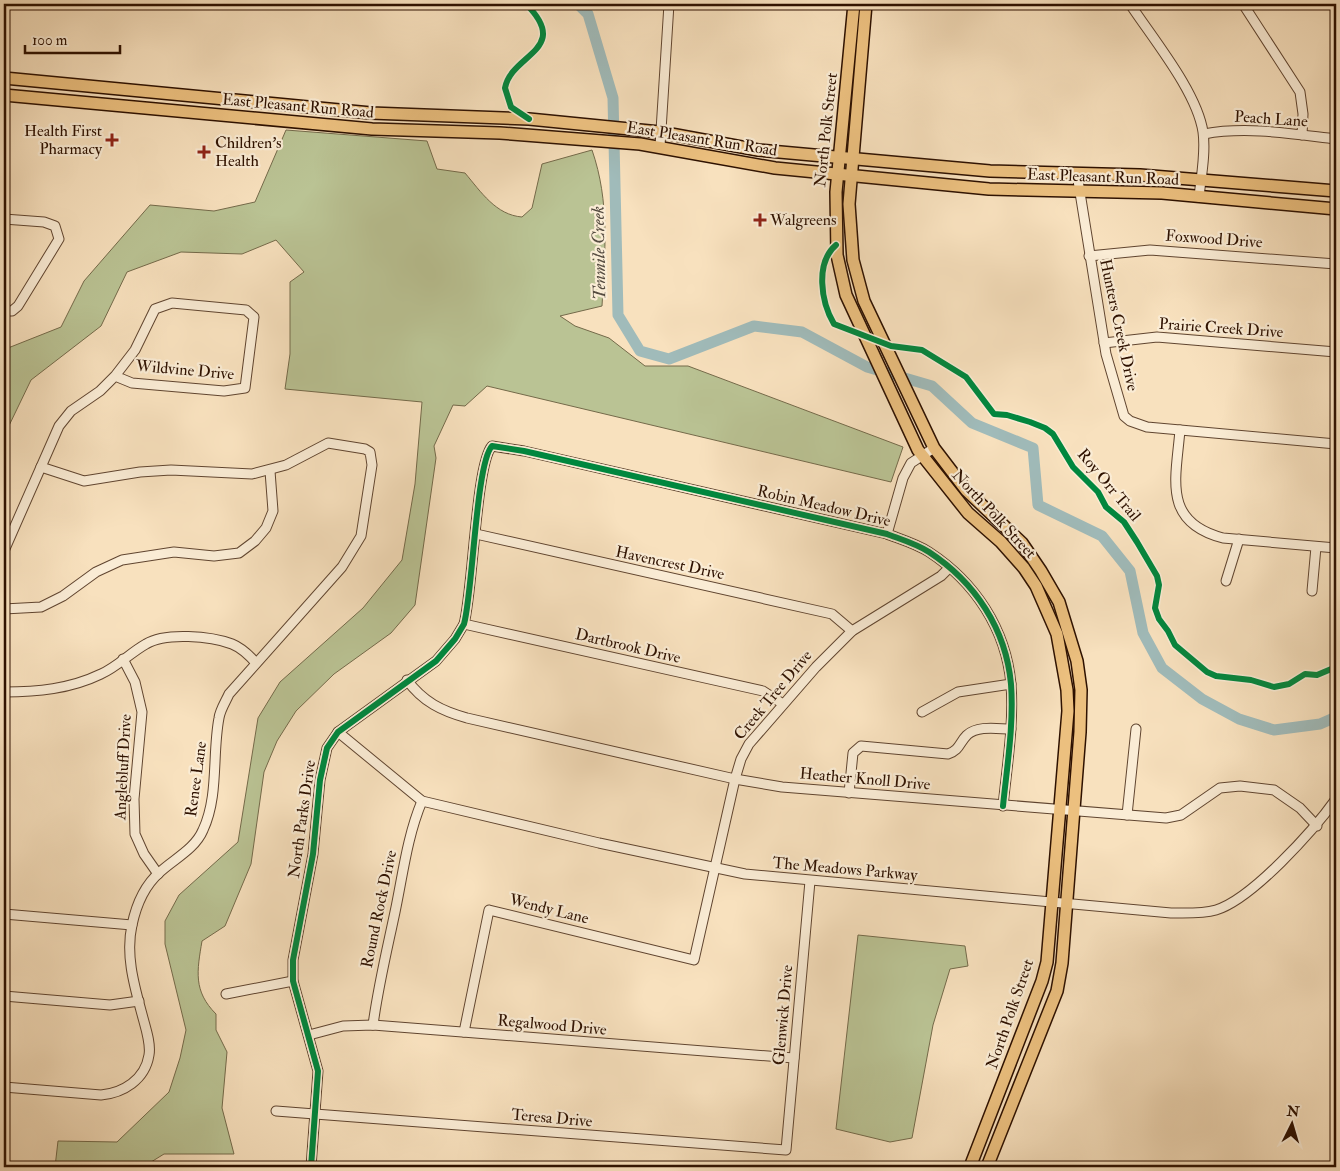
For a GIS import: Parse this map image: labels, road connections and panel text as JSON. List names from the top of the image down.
{
  "streets": {
    "main road": ["East Pleasant Run Road", "North Polk Street"],
    "street": [
      "Peach Lane",
      "Foxwood Drive",
      "Hunters Creek Drive",
      "Prairie Creek Drive",
      "Wildvine Drive",
      "Robin Meadow Drive",
      "Havencrest Drive",
      "Dartbrook Drive",
      "Creek Tree Drive",
      "Anglebluff Drive",
      "Renee Lane",
      "Heather Knoll Drive",
      "North Parks Drive",
      "The Meadows Parkway",
      "Round Rock Drive",
      "Wendy Lane",
      "Glenwick Drive",
      "Regalwood Drive",
      "Teresa Drive"
    ],
    "cycle path": ["Roy Orr Trail"]
  },
  "crossings": [
    ["East Pleasant Run Road", "North Polk Street"],
    ["East Pleasant Run Road", "Hunters Creek Drive"],
    ["North Polk Street", "Heather Knoll Drive"],
    ["North Polk Street", "The Meadows Parkway"],
    ["Foxwood Drive", "Hunters Creek Drive"],
    ["Hunters Creek Drive", "Prairie Creek Drive"],
    ["Robin Meadow Drive", "Creek Tree Drive"],
    ["Robin Meadow Drive", "Heather Knoll Drive"],
    ["Robin Meadow Drive", "North Parks Drive"],
    ["Havencrest Drive", "Creek Tree Drive"],
    ["Havencrest Drive", "North Parks Drive"],
    ["Dartbrook Drive", "Creek Tree Drive"],
    ["Dartbrook Drive", "North Parks Drive"],
    ["Creek Tree Drive", "Heather Knoll Drive"],
    ["Creek Tree Drive", "The Meadows Parkway"],
    ["Creek Tree Drive", "Wendy Lane"],
    ["Anglebluff Drive", "Renee Lane"],
    ["Heather Knoll Drive", "North Parks Drive"],
    ["Heather Knoll Drive", "The Meadows Parkway"],
    ["North Parks Drive", "The Meadows Parkway"],
    ["North Parks Drive", "Regalwood Drive"],
    ["North Parks Drive", "Teresa Drive"],
    ["The Meadows Parkway", "Round Rock Drive"],
    ["The Meadows Parkway", "Glenwick Drive"],
    ["Round Rock Drive", "Regalwood Drive"],
    ["Wendy Lane", "Regalwood Drive"],
    ["Glenwick Drive", "Regalwood Drive"],
    ["Glenwick Drive", "Teresa Drive"]
  ],
  "water": ["Tenmile Creek"],
  "places": {
    "health": ["Health First Pharmacy", "Children's Health", "Walgreens"]
  },
  "scale_bar": "100 m",
  "north": "top"
}
